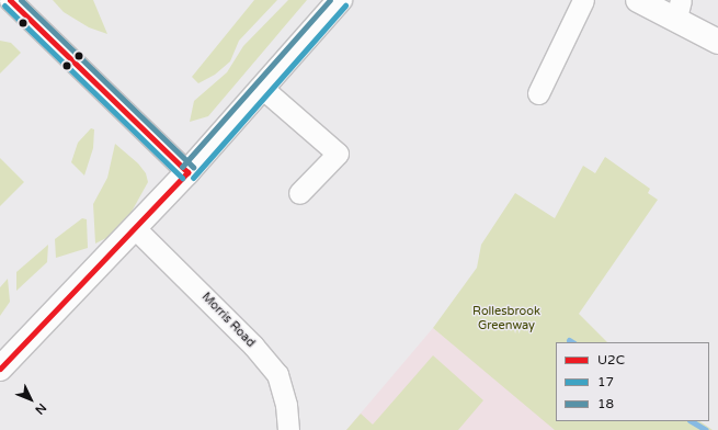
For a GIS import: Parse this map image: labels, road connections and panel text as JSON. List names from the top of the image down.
{
  "streets": {
    "street": ["Morris Road"]
  },
  "parks": ["Rollesbrook Greenway"],
  "lines": ["transit line U2C", "transit line 18", "transit line 17"],
  "legend": ["U2C", "17", "18"],
  "north": "bottom right"
}
